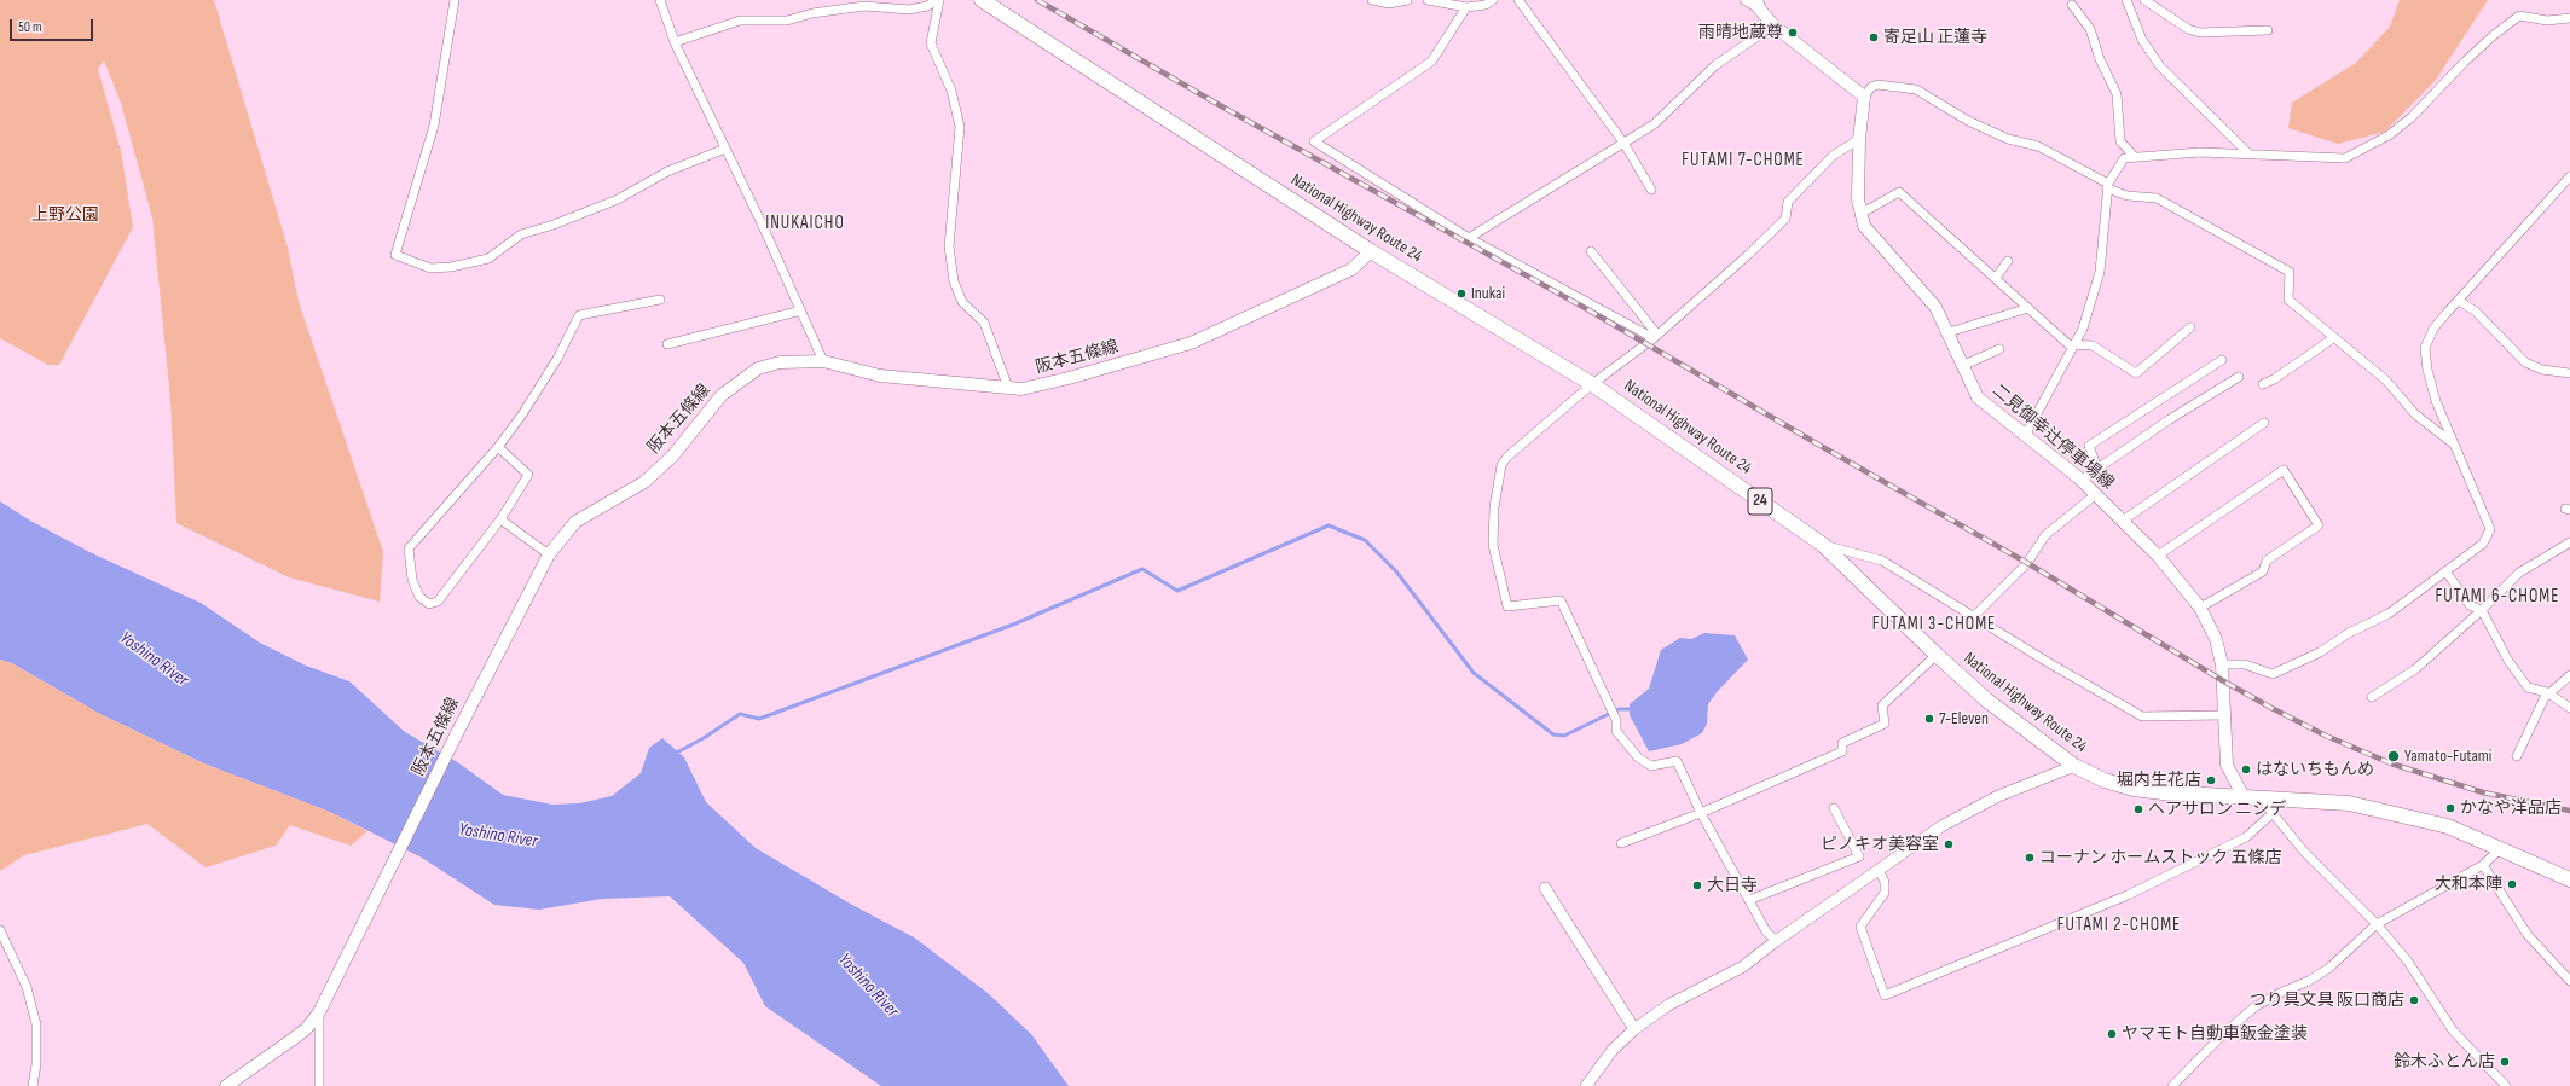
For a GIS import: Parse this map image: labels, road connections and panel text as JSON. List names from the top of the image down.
{
  "streets": {
    "highway": ["National Highway Route 24", "24"],
    "main road": ["阪本五條線", "二見御幸辻停車場線"]
  },
  "crossings": [
    ["National Highway Route 24", "阪本五條線"],
    ["National Highway Route 24", "二見御幸辻停車場線"]
  ],
  "districts": [
    "FUTAMI 7-CHOME",
    "INUKAICHO",
    "FUTAMI 6-CHOME",
    "FUTAMI 3-CHOME",
    "FUTAMI 2-CHOME"
  ],
  "water": ["Yoshino River"],
  "parks": ["上野公園"],
  "places": [
    "雨晴地蔵尊",
    "寄足山 正蓮寺",
    "Inukai",
    "7-Eleven",
    "Yamato-Futami",
    "はないちもんめ",
    "堀内生花店",
    "かなや洋品店",
    "ヘアサロン ニシデ",
    "ピノキオ美容室",
    "コーナン ホームストック 五條店",
    "大和本陣",
    "大日寺",
    "つり具文具 阪口商店",
    "ヤマモト自動車鈑金塗装",
    "鈴木ふとん店"
  ],
  "scale_bar": "50 m"
}
